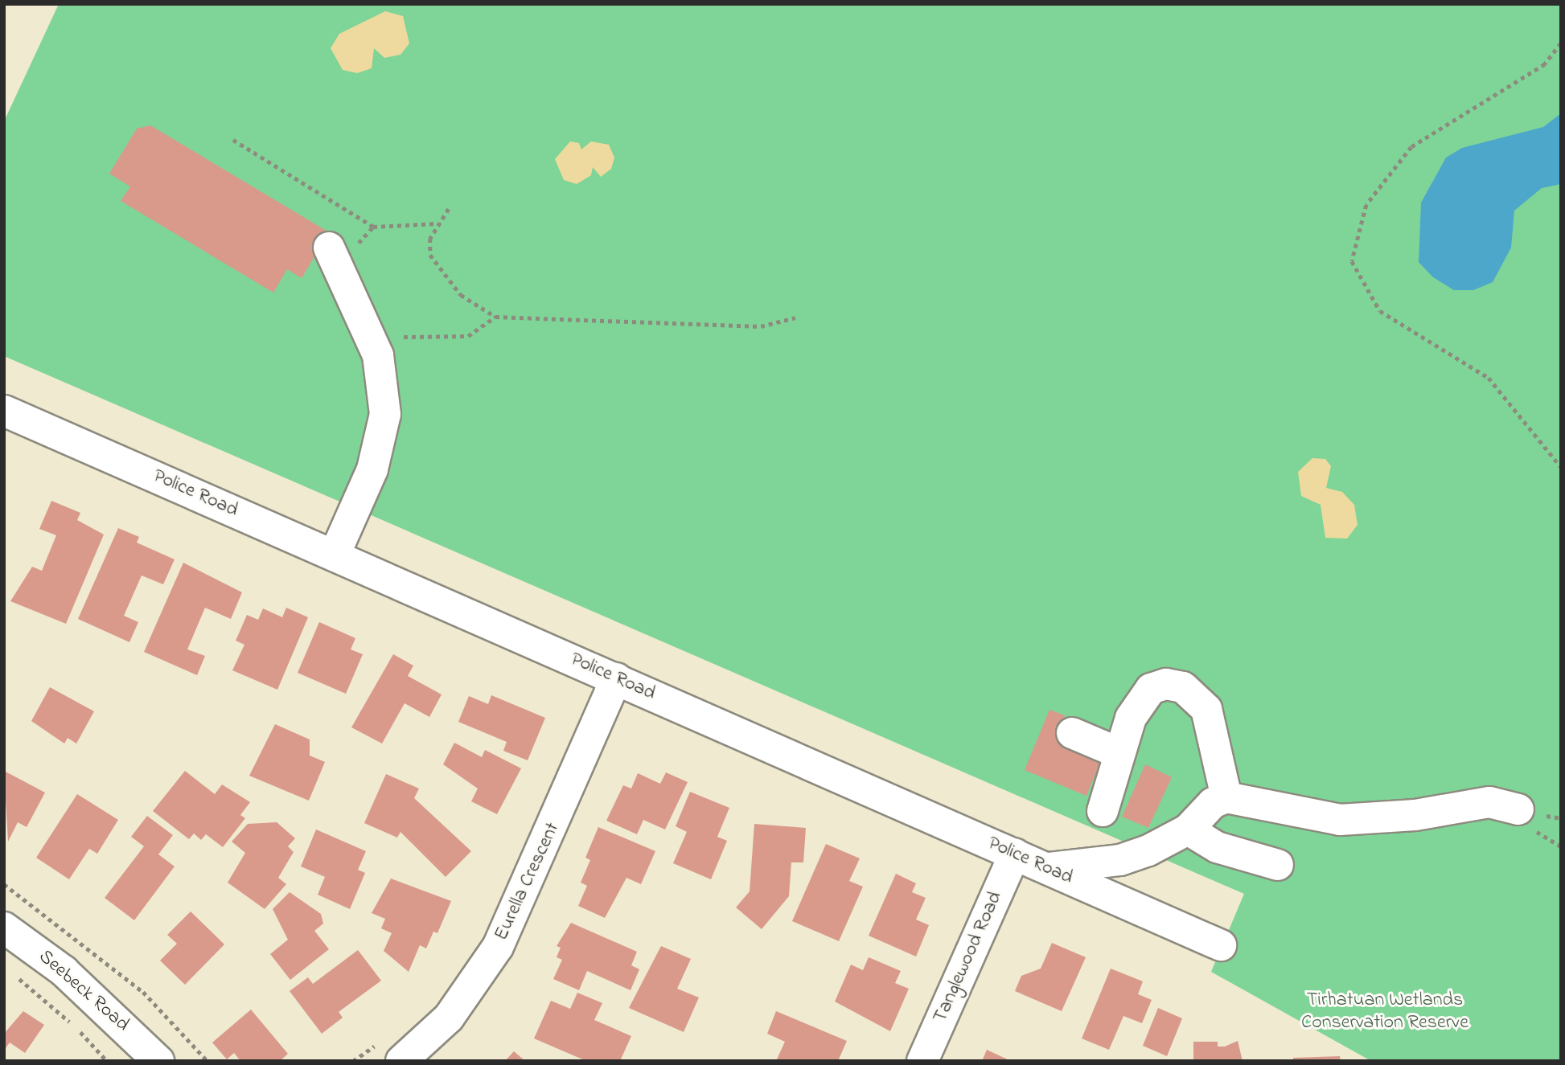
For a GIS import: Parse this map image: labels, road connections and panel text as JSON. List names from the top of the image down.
{
  "streets": {
    "street": [
      "Police Road",
      "Eurella Crescent",
      "Tanglewood Road",
      "Seebeck Road"
    ]
  },
  "crossings": [
    ["Police Road", "Eurella Crescent"],
    ["Police Road", "Tanglewood Road"]
  ],
  "parks": ["Tirhatuan Wetlands Conservation Reserve"]
}
